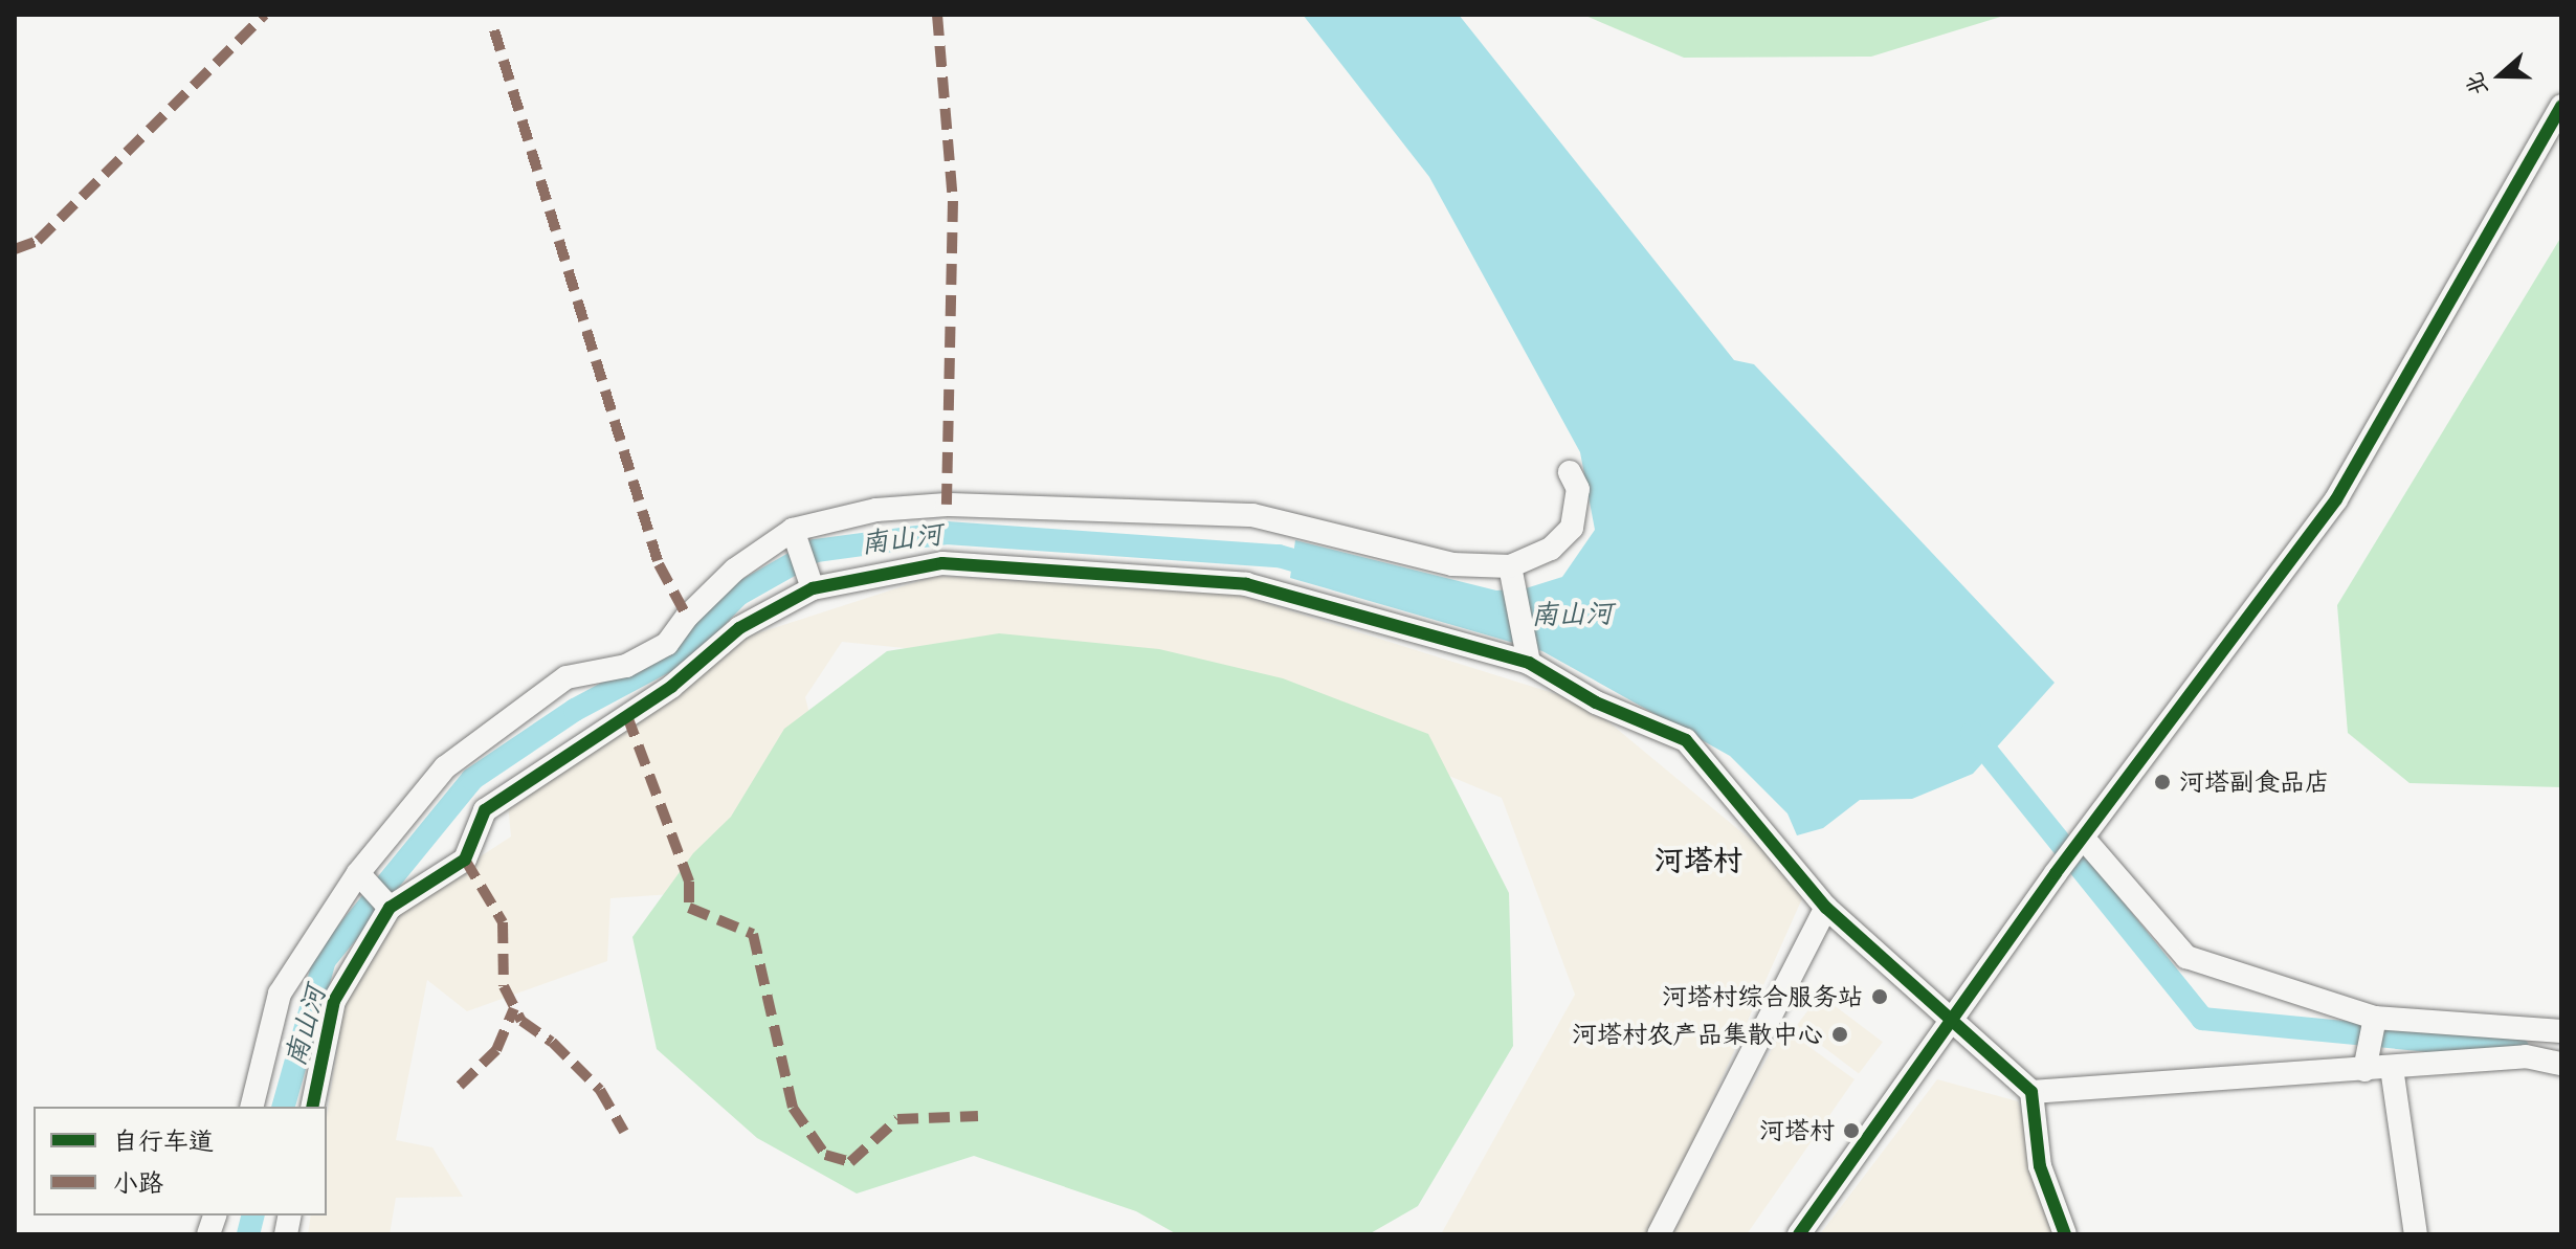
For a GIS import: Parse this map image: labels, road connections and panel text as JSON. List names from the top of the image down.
{
  "districts": ["河塔村"],
  "water": ["南山河"],
  "places": [
    "河塔副食品店",
    "河塔村综合服务站",
    "河塔村农产品集散中心",
    "河塔村"
  ],
  "legend": ["自行车道", "小路"],
  "north": "left"
}
